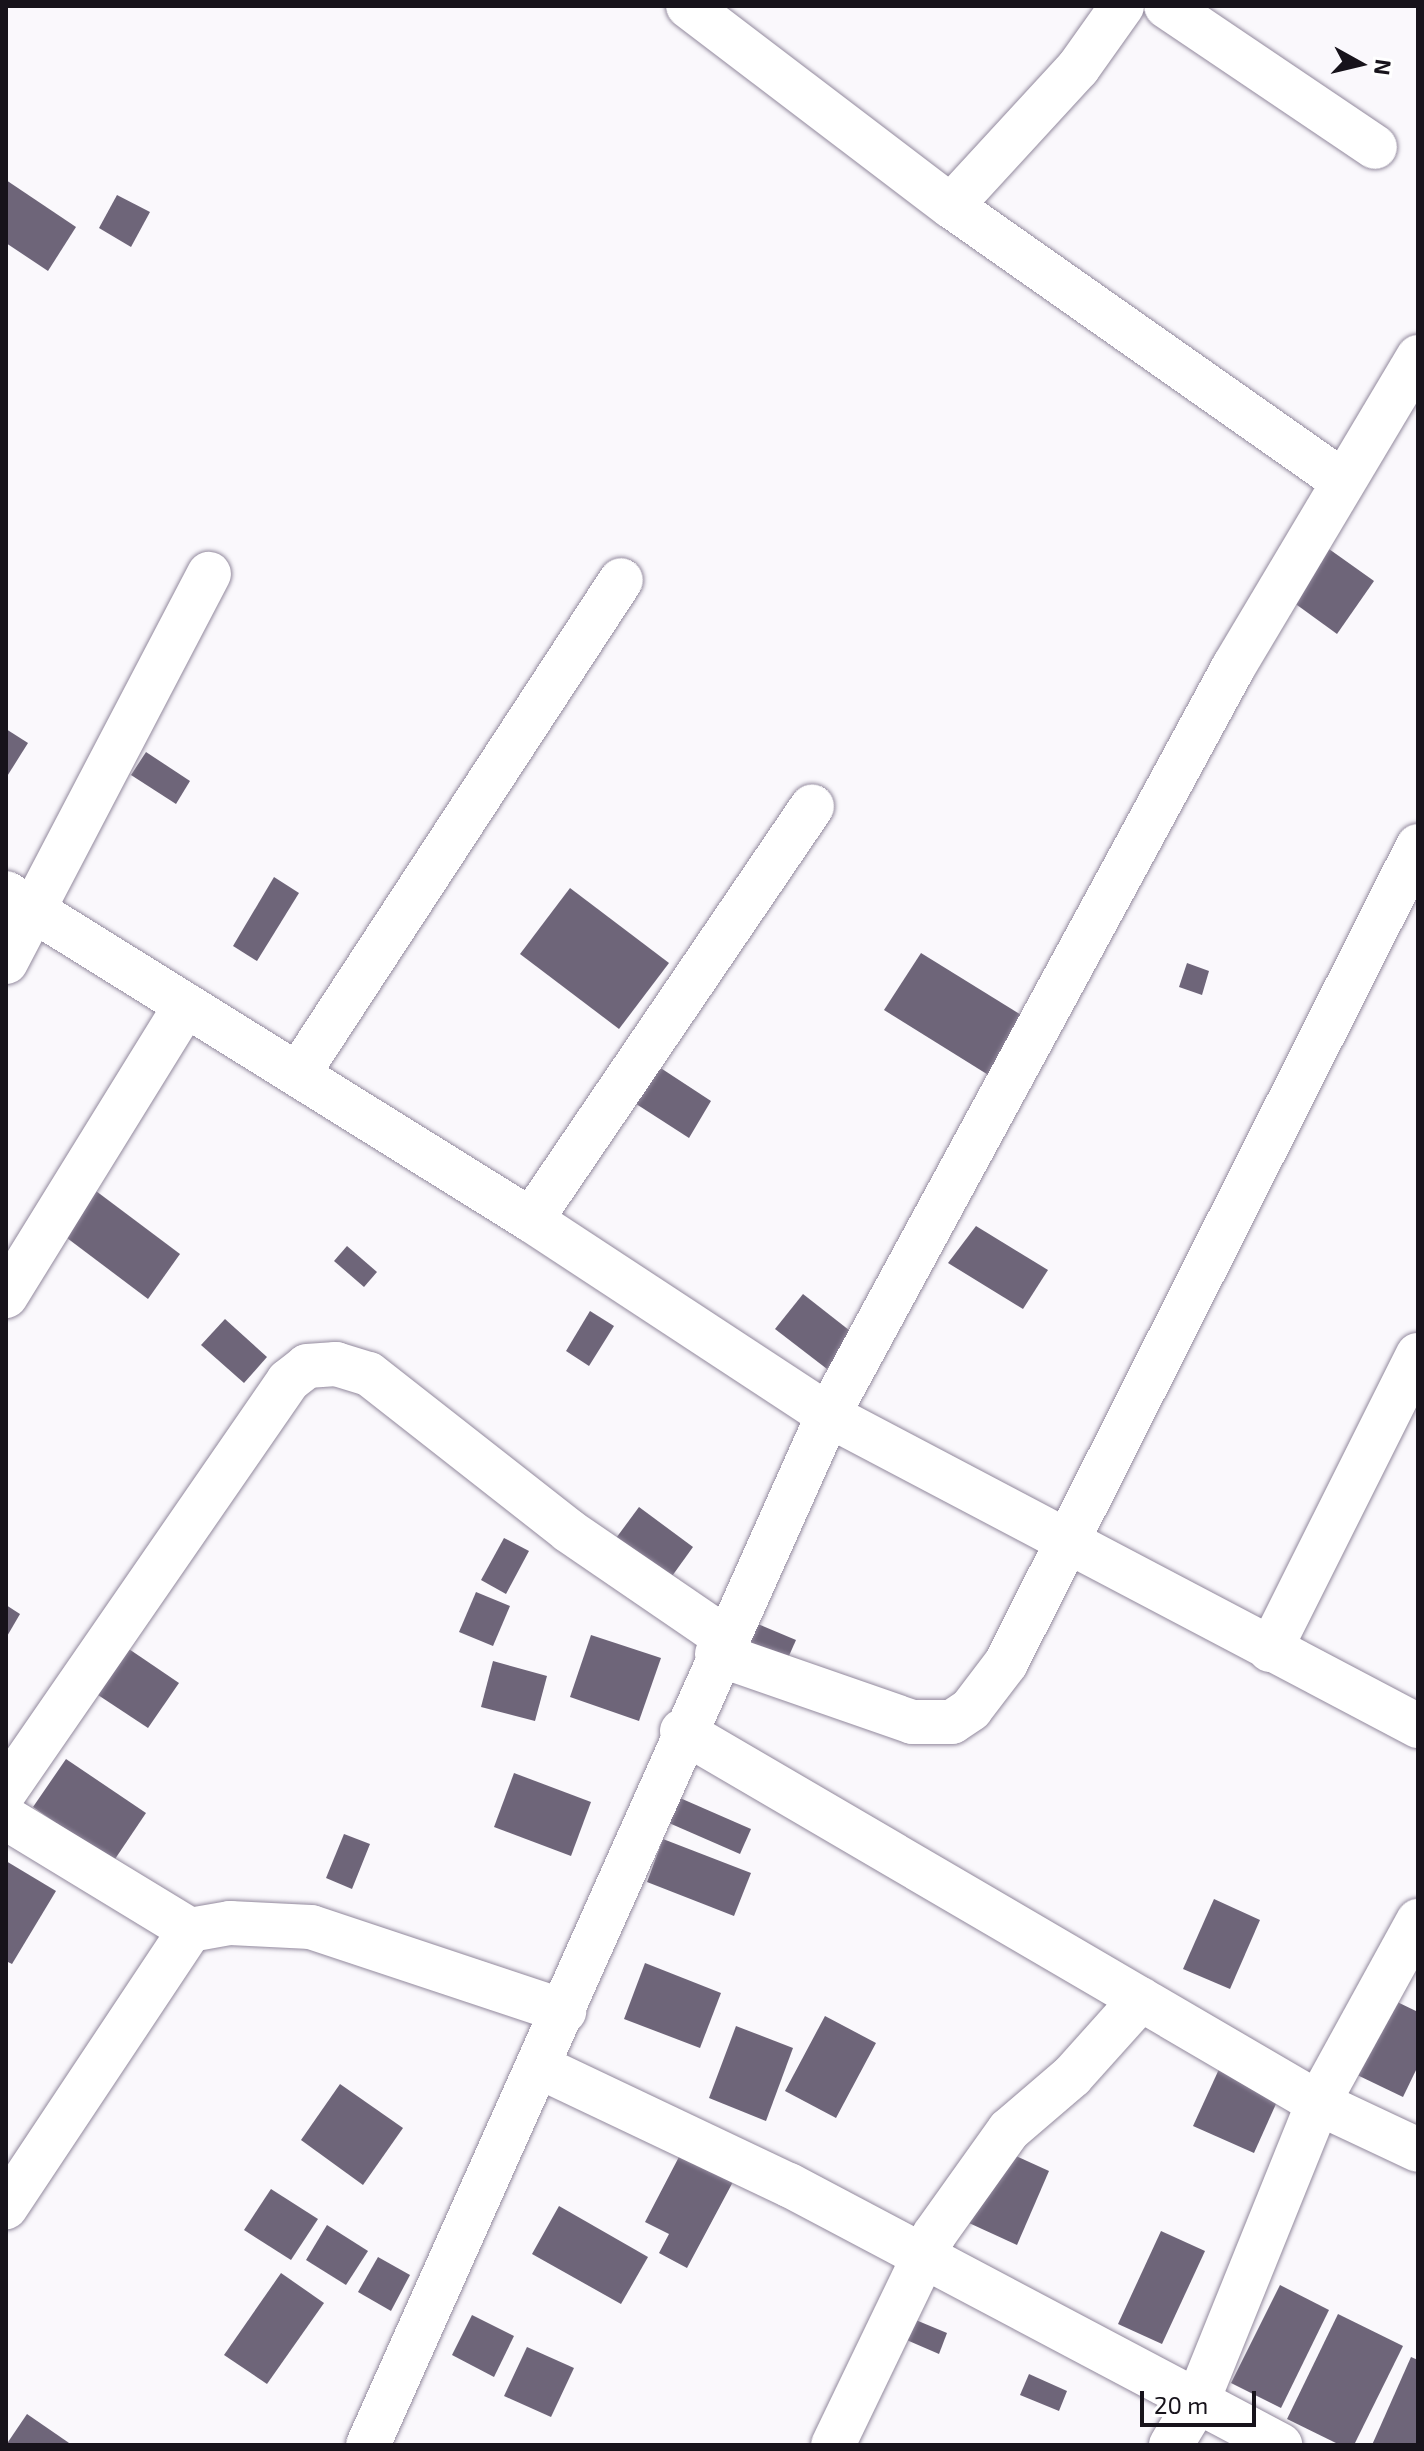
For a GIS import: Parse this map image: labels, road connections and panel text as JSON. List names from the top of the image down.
{
  "scale_bar": "20 m",
  "north": "right"
}
